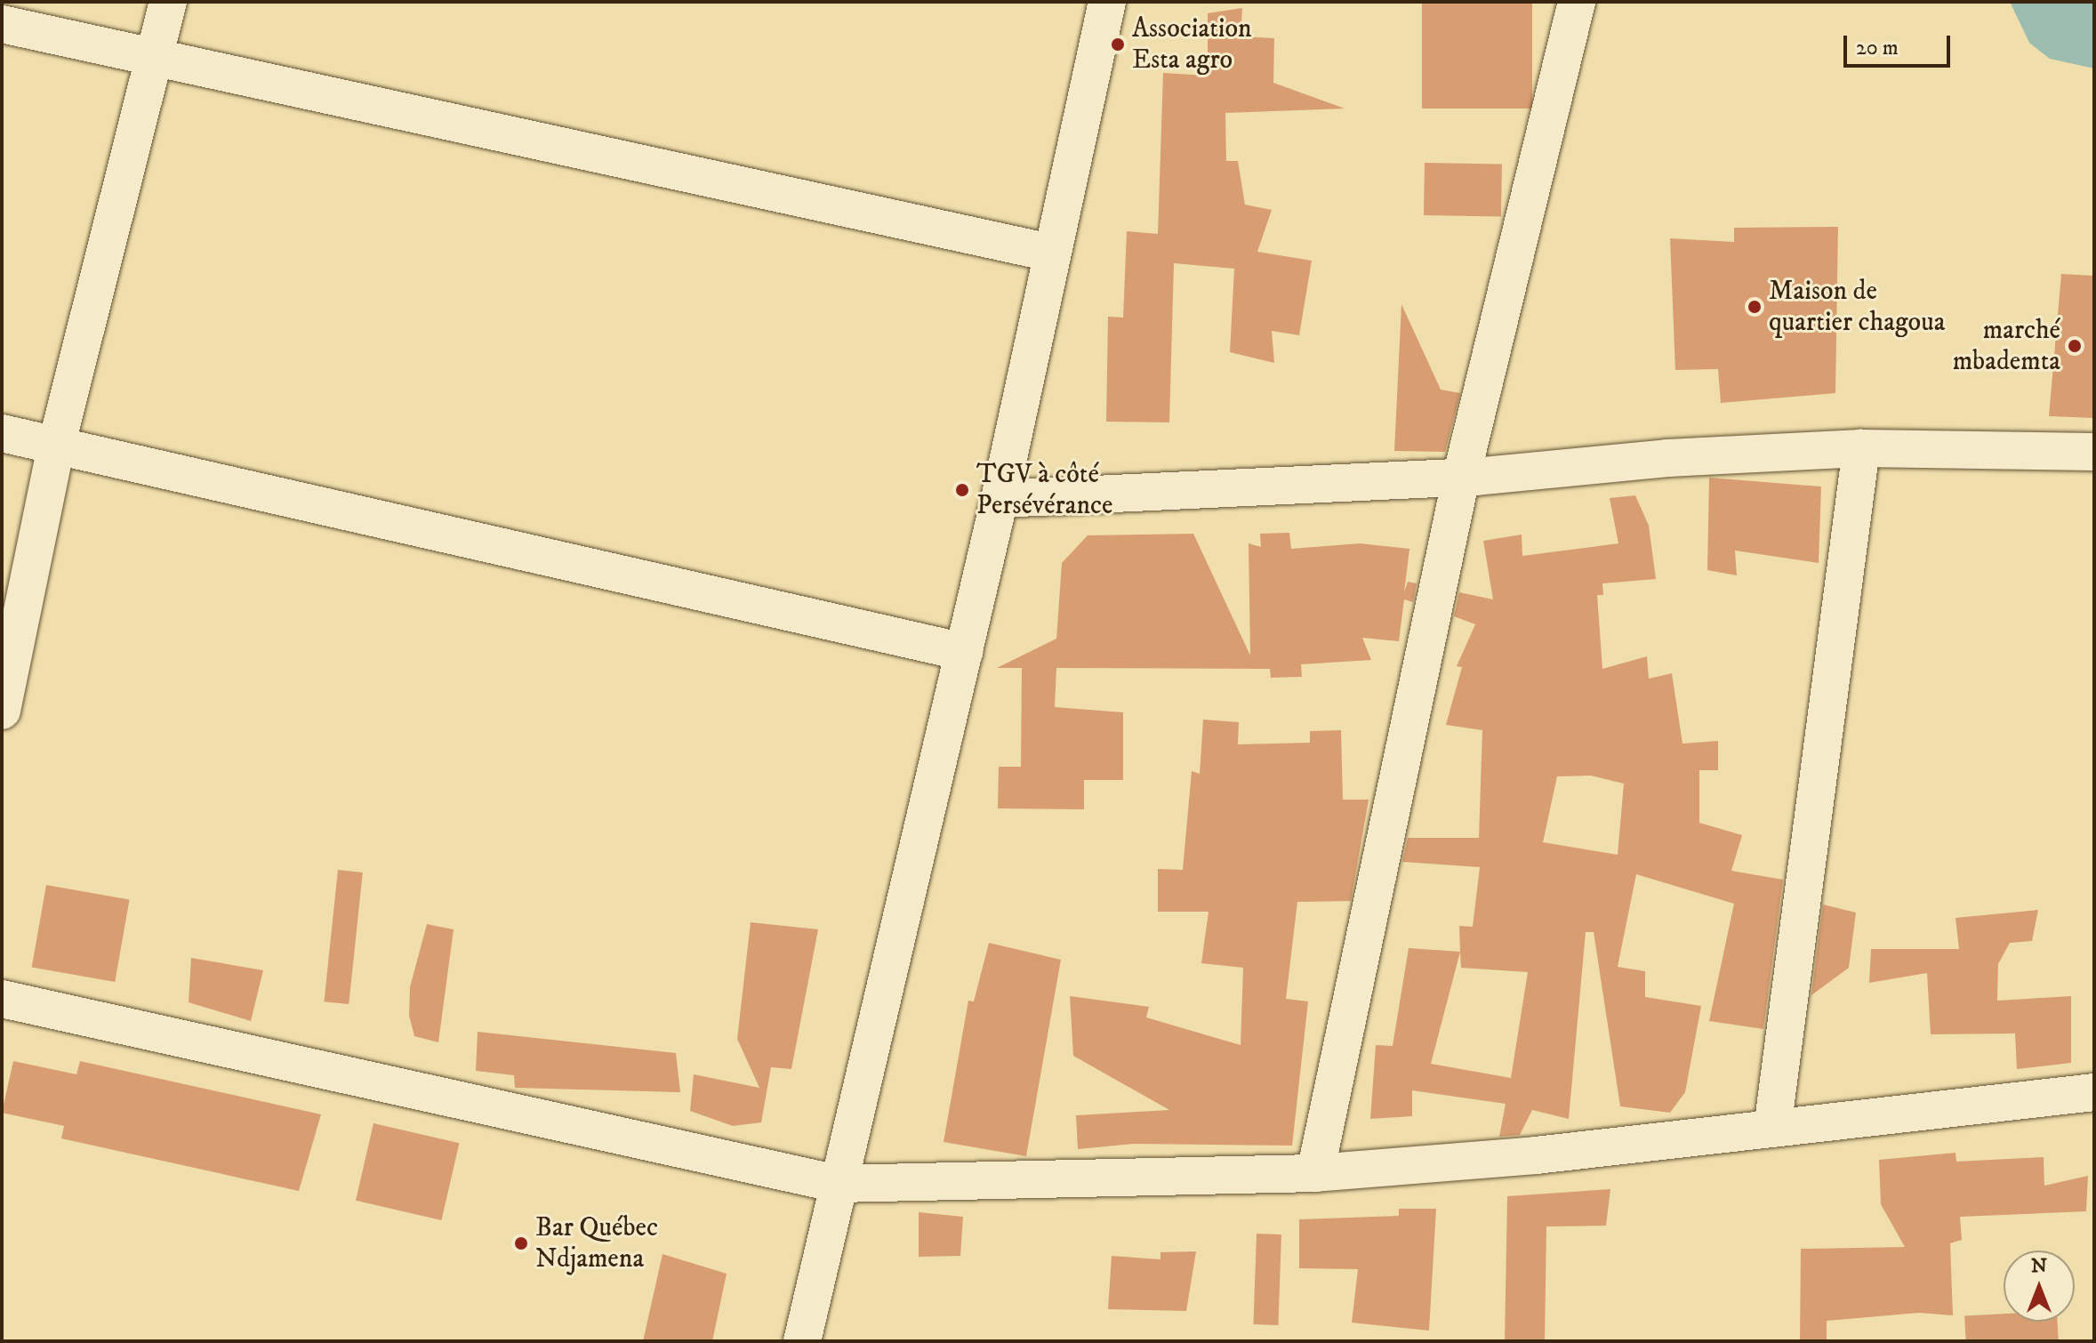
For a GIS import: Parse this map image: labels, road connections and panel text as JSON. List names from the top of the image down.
{
  "places": [
    "Association Esta agro",
    "Maison de quartier chagoua",
    "marché mbademta",
    "TGV à côté Persévérance",
    "Bar Québec Ndjamena"
  ],
  "scale_bar": "20 m",
  "north": "top"
}
